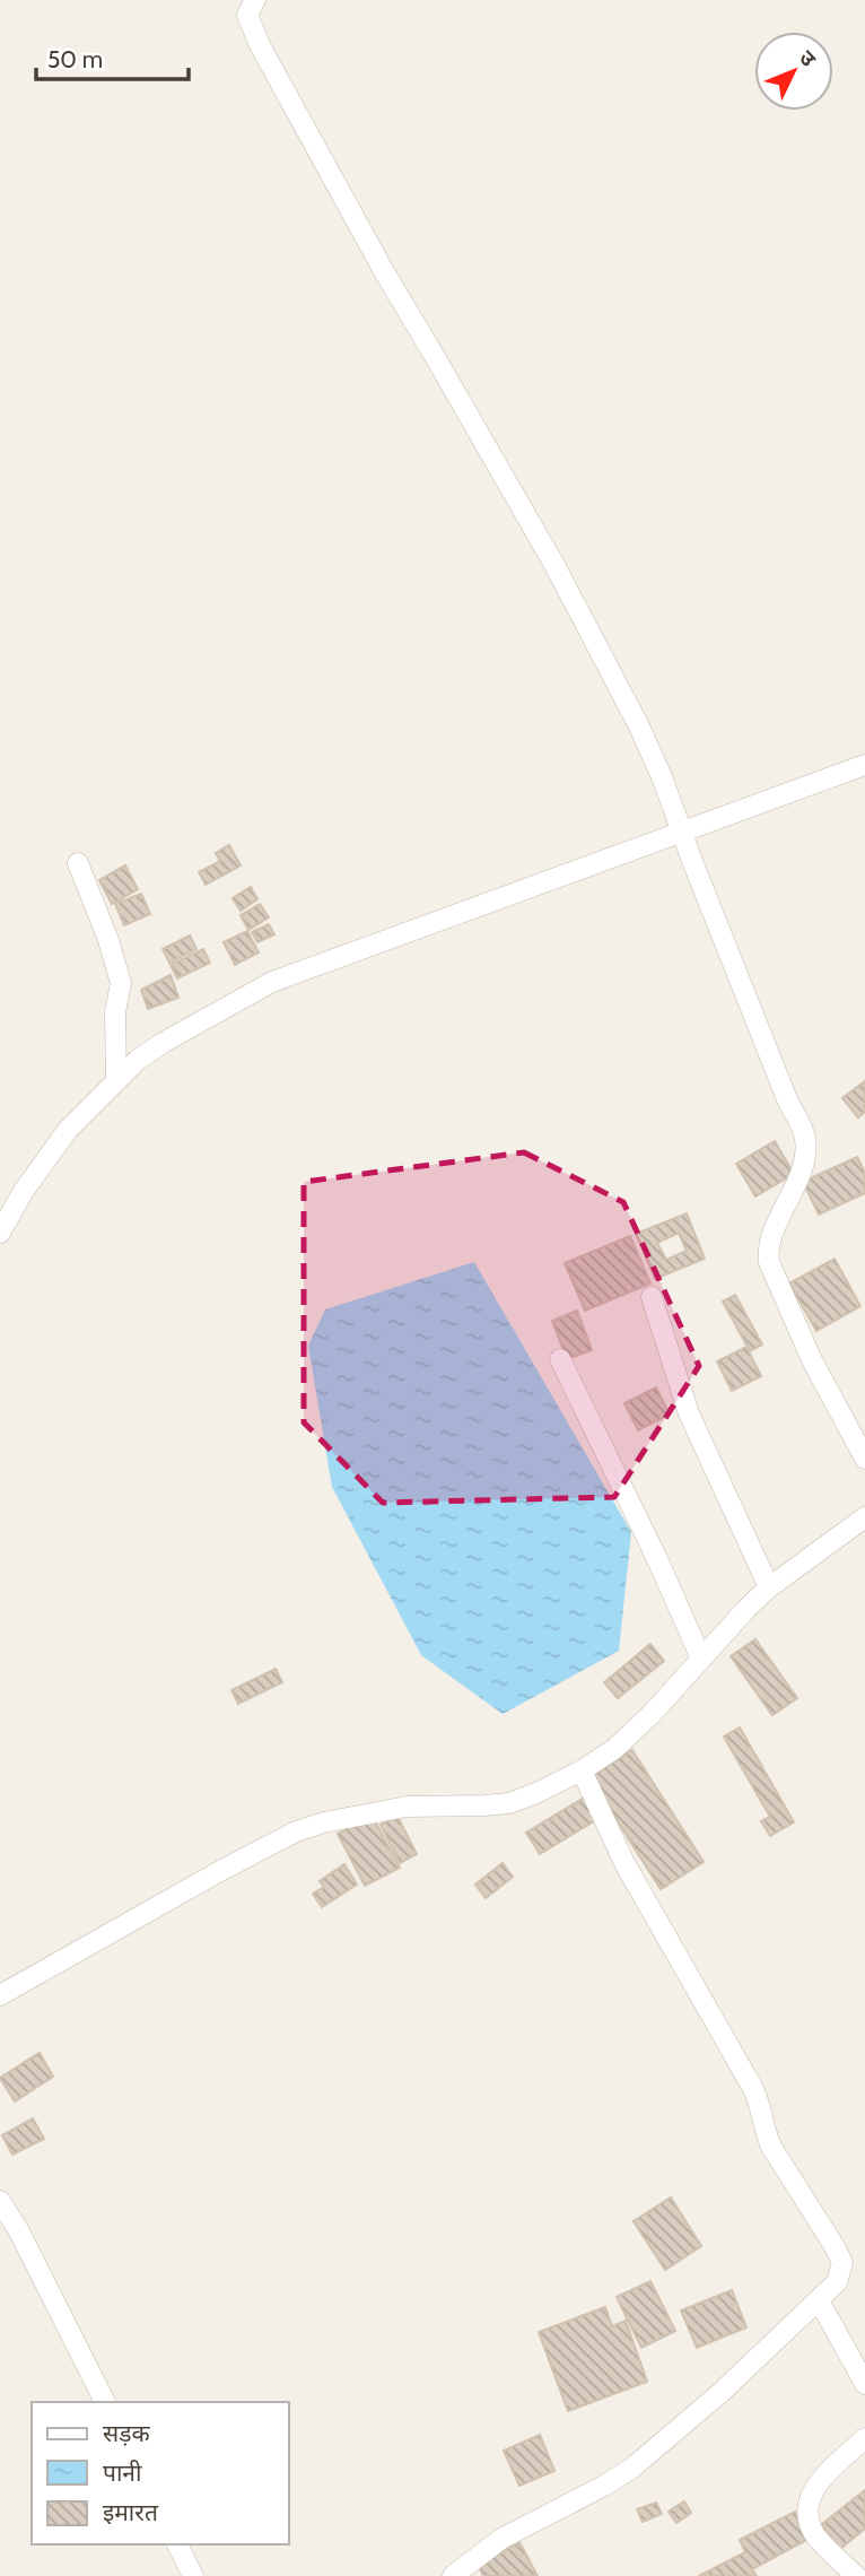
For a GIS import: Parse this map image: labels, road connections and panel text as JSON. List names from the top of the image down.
{
  "legend": ["सड़क", "पानी", "इमारत"],
  "scale_bar": "50 m",
  "north": "top right"
}
